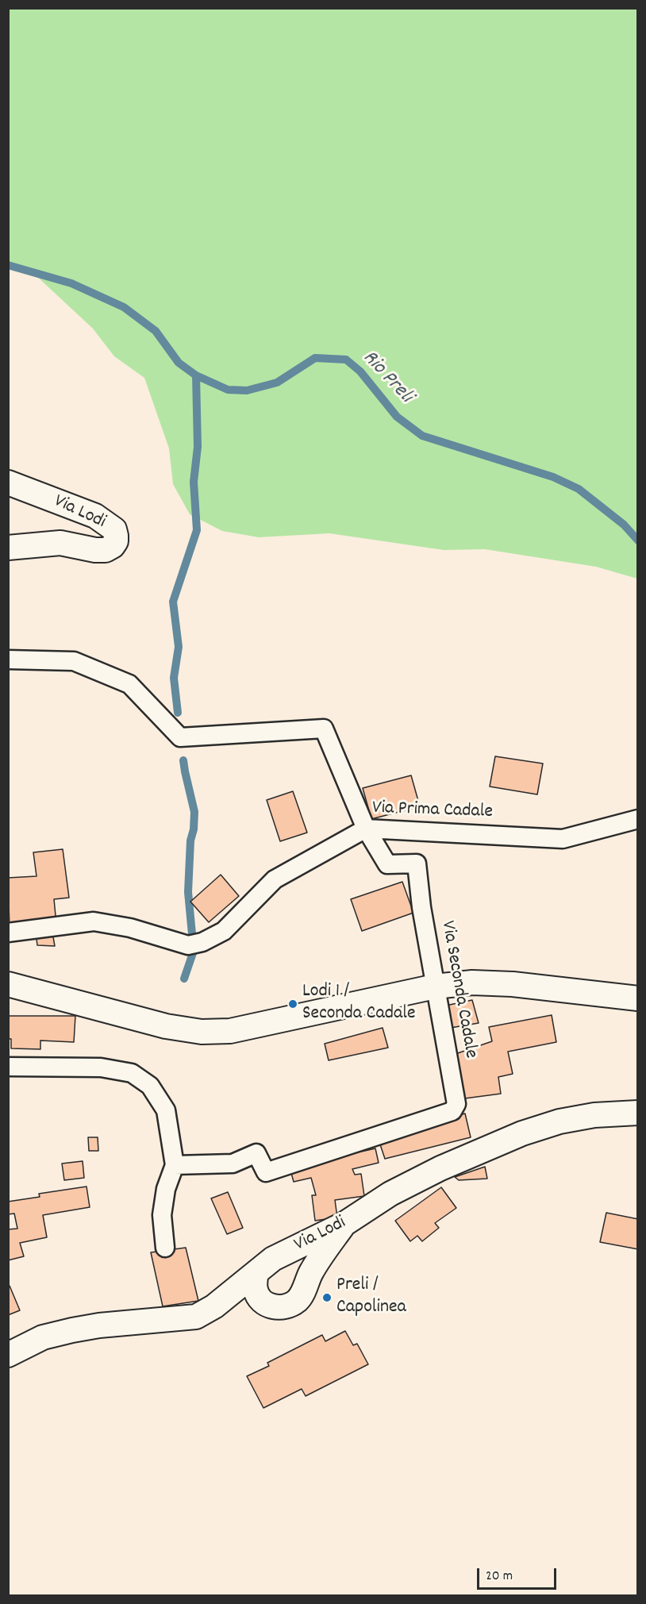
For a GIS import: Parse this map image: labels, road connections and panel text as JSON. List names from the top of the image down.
{
  "streets": {
    "street": ["Via Lodi", "Via Prima Cadale", "Via Seconda Cadale"]
  },
  "crossings": [
    ["Via Prima Cadale", "Via Seconda Cadale"]
  ],
  "water": ["Rio Preli"],
  "places": ["Lodi 1 / Seconda Cadale", "Preli / Capolinea"],
  "scale_bar": "20 m"
}
